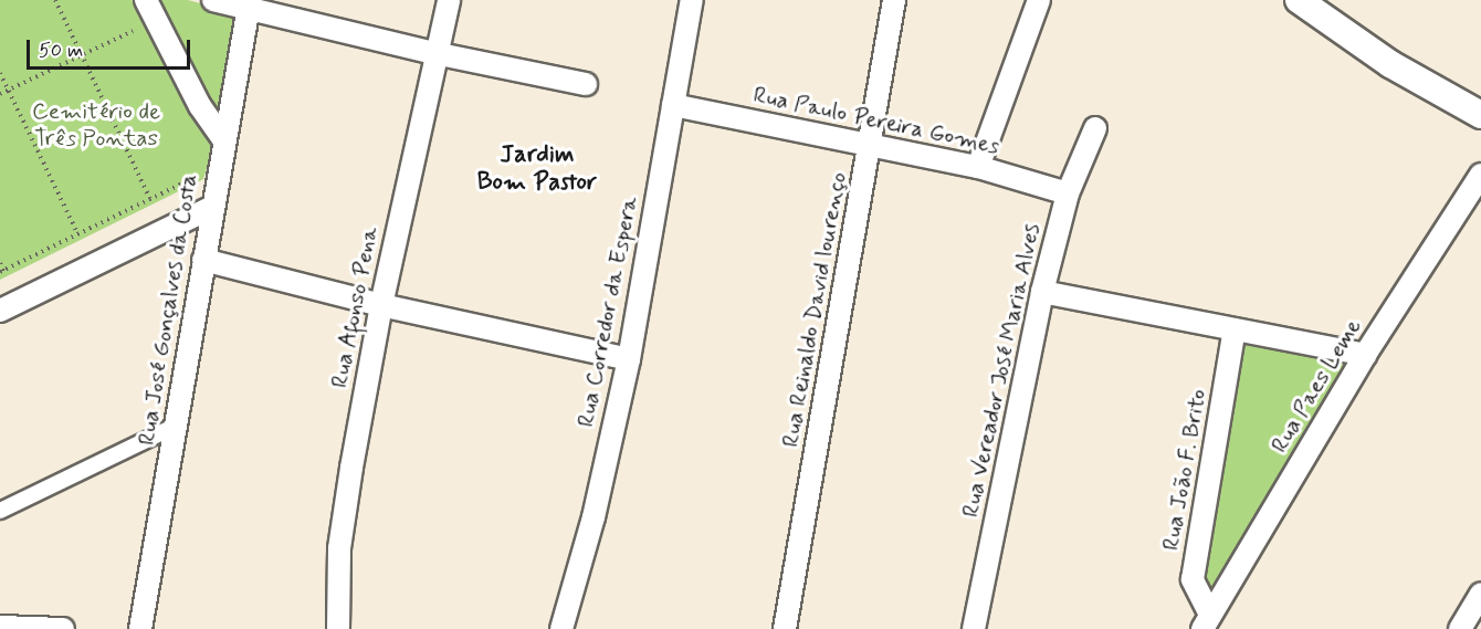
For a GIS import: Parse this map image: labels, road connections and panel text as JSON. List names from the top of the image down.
{
  "streets": {
    "street": [
      "Rua Paulo Pereira Gomes",
      "Rua Afonso Pena",
      "Rua José Gonçalves da Costa",
      "Rua Reinaldo David lourenço",
      "Rua Corredor da Espera",
      "Rua Vereador José Maria Alves",
      "Rua Paes Leme",
      "Rua João F. Brito"
    ]
  },
  "crossings": [
    ["Rua Paulo Pereira Gomes", "Rua Reinaldo David lourenço"],
    ["Rua Paulo Pereira Gomes", "Rua Corredor da Espera"],
    ["Rua Paulo Pereira Gomes", "Rua Vereador José Maria Alves"],
    ["Rua Paes Leme", "Rua João F. Brito"]
  ],
  "districts": ["Jardim Bom Pastor"],
  "parks": ["Cemitério de Três Pontas"],
  "scale_bar": "50 m"
}
